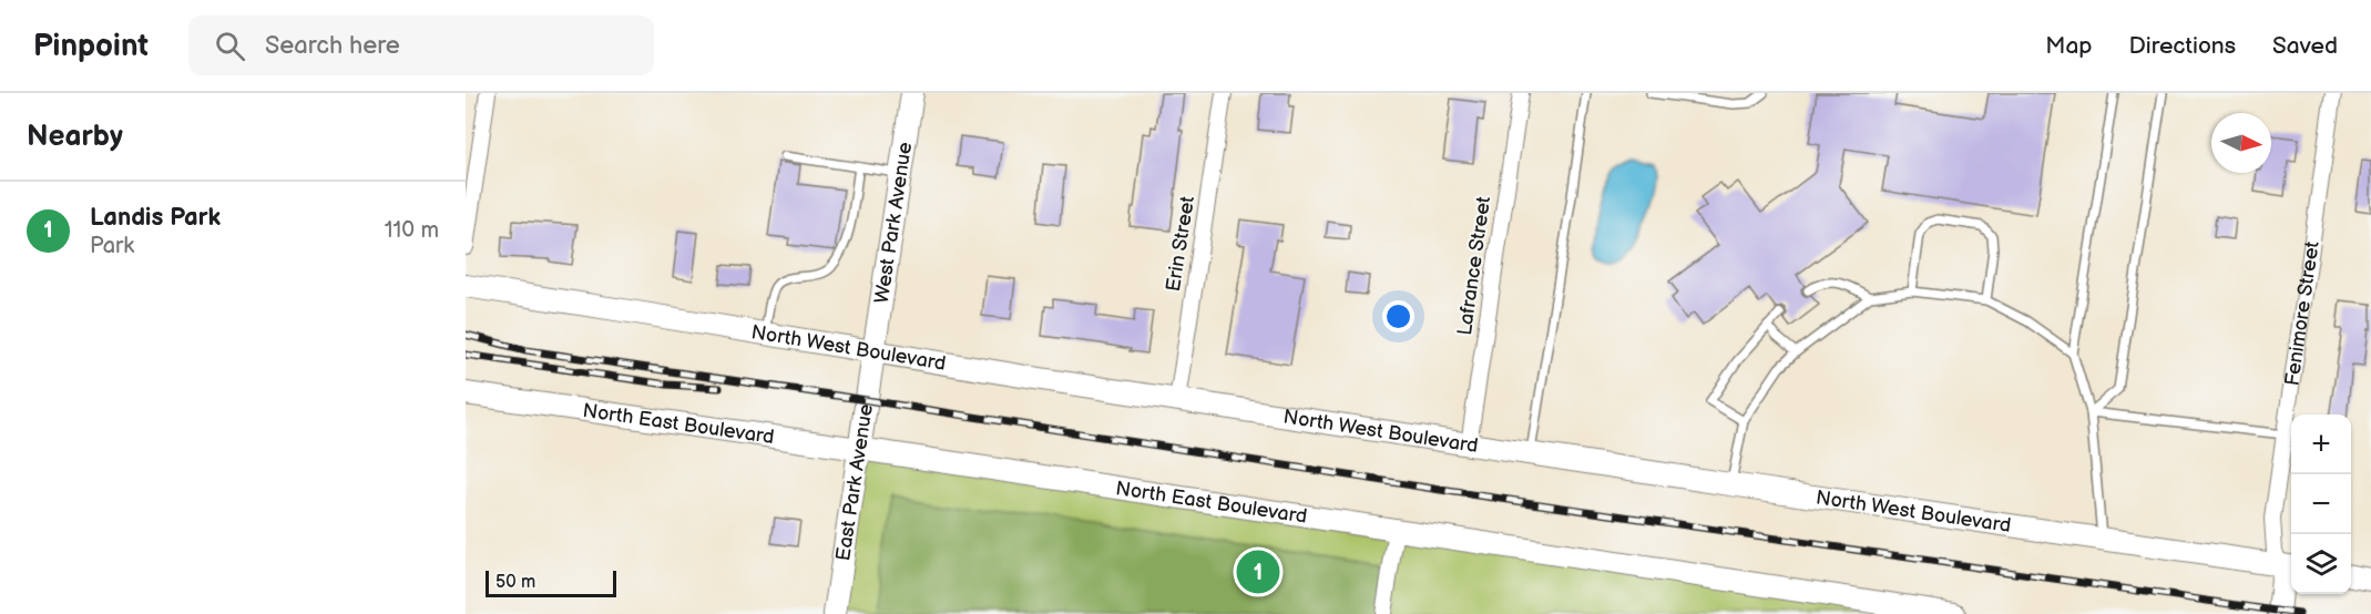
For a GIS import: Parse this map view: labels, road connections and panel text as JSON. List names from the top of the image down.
{
  "streets": {
    "main road": [
      "West Park Avenue",
      "Fenimore Street",
      "North West Boulevard",
      "North East Boulevard",
      "East Park Avenue"
    ],
    "street": ["Erin Street", "Lafrance Street"]
  },
  "crossings": [
    ["West Park Avenue", "North West Boulevard"],
    ["West Park Avenue", "East Park Avenue"],
    ["Erin Street", "North West Boulevard"],
    ["Lafrance Street", "North West Boulevard"],
    ["Fenimore Street", "North West Boulevard"],
    ["North West Boulevard", "East Park Avenue"],
    ["North East Boulevard", "East Park Avenue"]
  ],
  "scale_bar": "50 m",
  "north": "right",
  "page": {
    "header": "Pinpoint",
    "search": "Search here",
    "nav": ["Map", "Directions", "Saved"],
    "heading": "Nearby",
    "list": [
      {
        "mark": "1",
        "name": "Landis Park",
        "note": "Park",
        "value": "110 m"
      }
    ],
    "map_buttons": ["+", "−"],
    "pins": "1",
    "scale": "50 m"
  }
}
